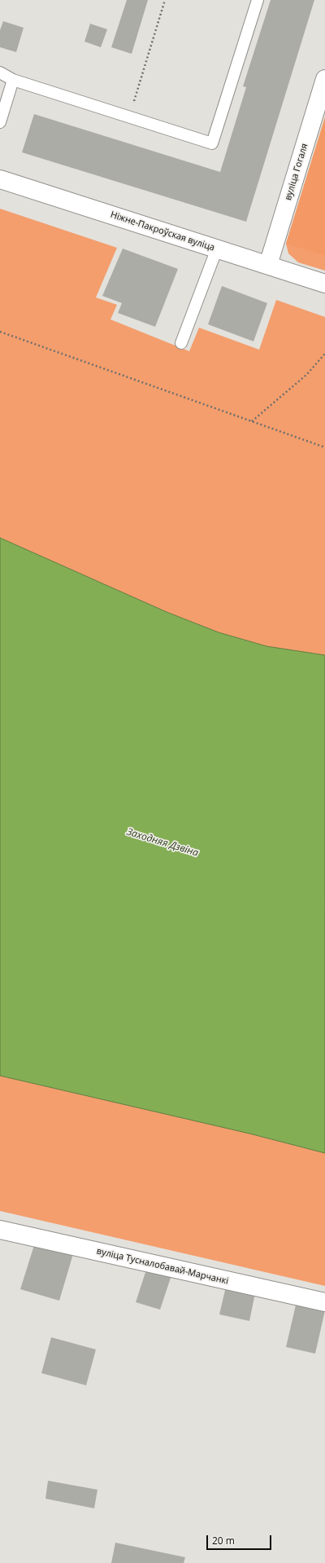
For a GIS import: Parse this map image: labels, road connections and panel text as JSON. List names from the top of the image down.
{
  "streets": {
    "street": ["вуліца Гогаля", "Ніжне-Пакроўская вуліца", "вуліца Тусналобавай-Марчанкі"]
  },
  "crossings": [
    ["вуліца Гогаля", "Ніжне-Пакроўская вуліца"]
  ],
  "water": ["Заходняя Дзвіна"],
  "scale_bar": "20 m"
}
